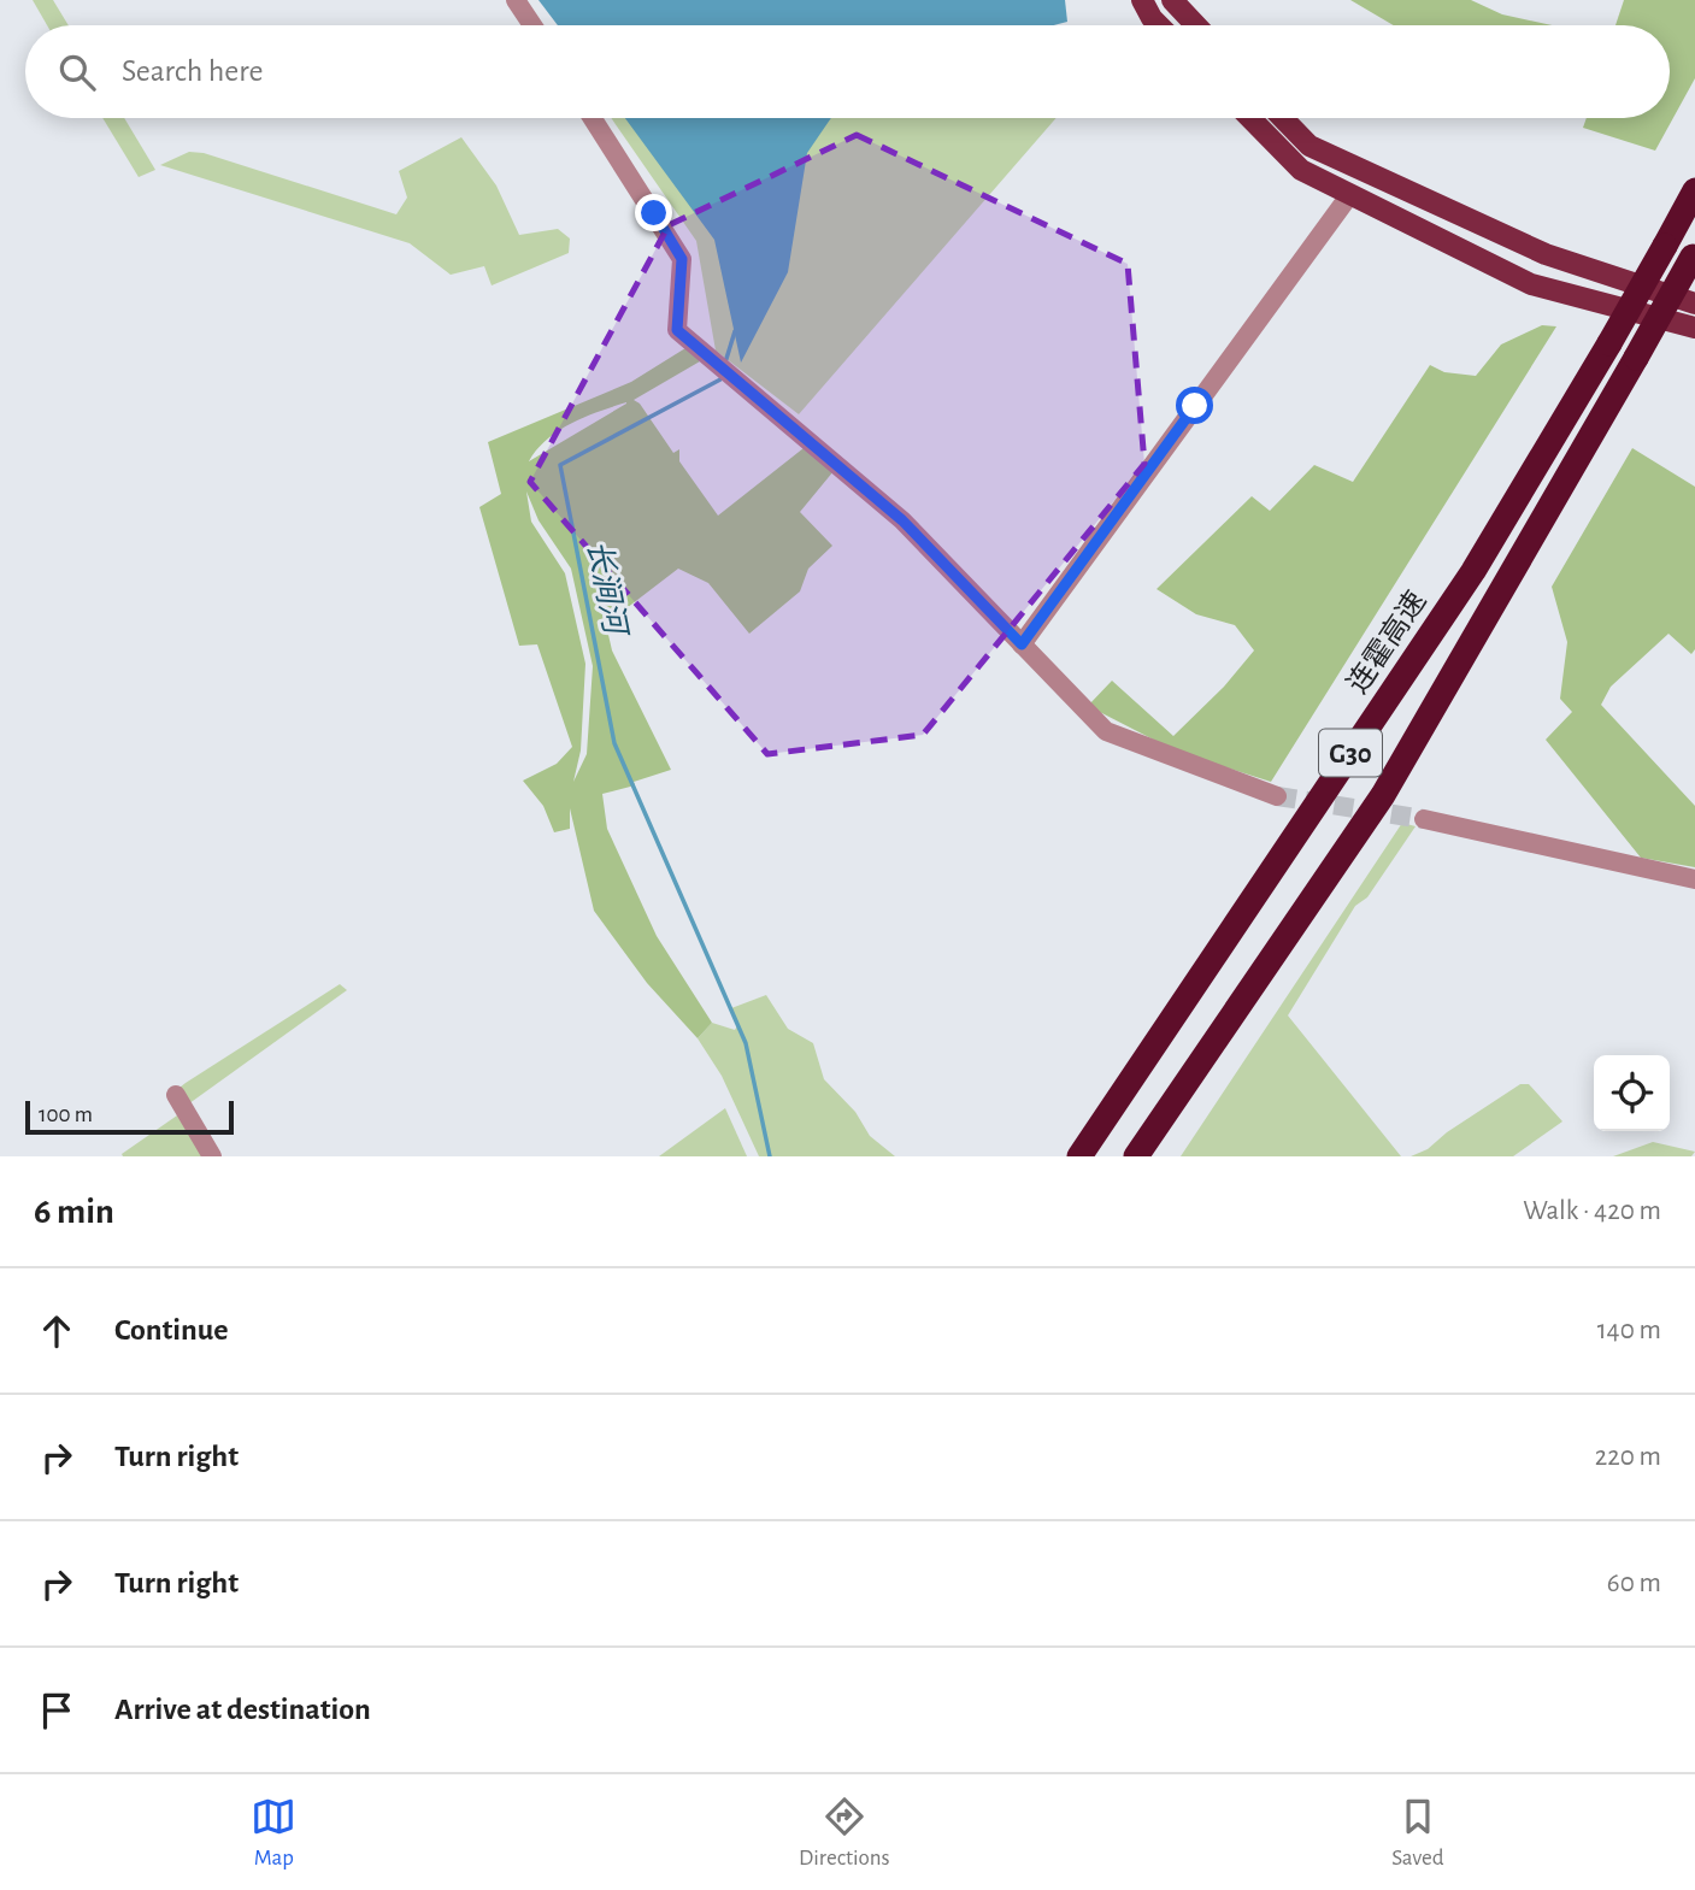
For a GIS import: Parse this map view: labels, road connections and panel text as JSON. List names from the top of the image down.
{
  "streets": {
    "highway": ["连霍高速", "G30"]
  },
  "water": ["长涧河"],
  "scale_bar": "100 m",
  "page": {
    "search": "Search here",
    "scale": "100 m",
    "heading": ["6 min", "Walk · 420 m"],
    "list": [
      ["Continue", "140 m"],
      ["Turn right", "220 m"],
      ["Turn right", "60 m"],
      "Arrive at destination"
    ],
    "nav": ["Map", "Directions", "Saved"]
  }
}
